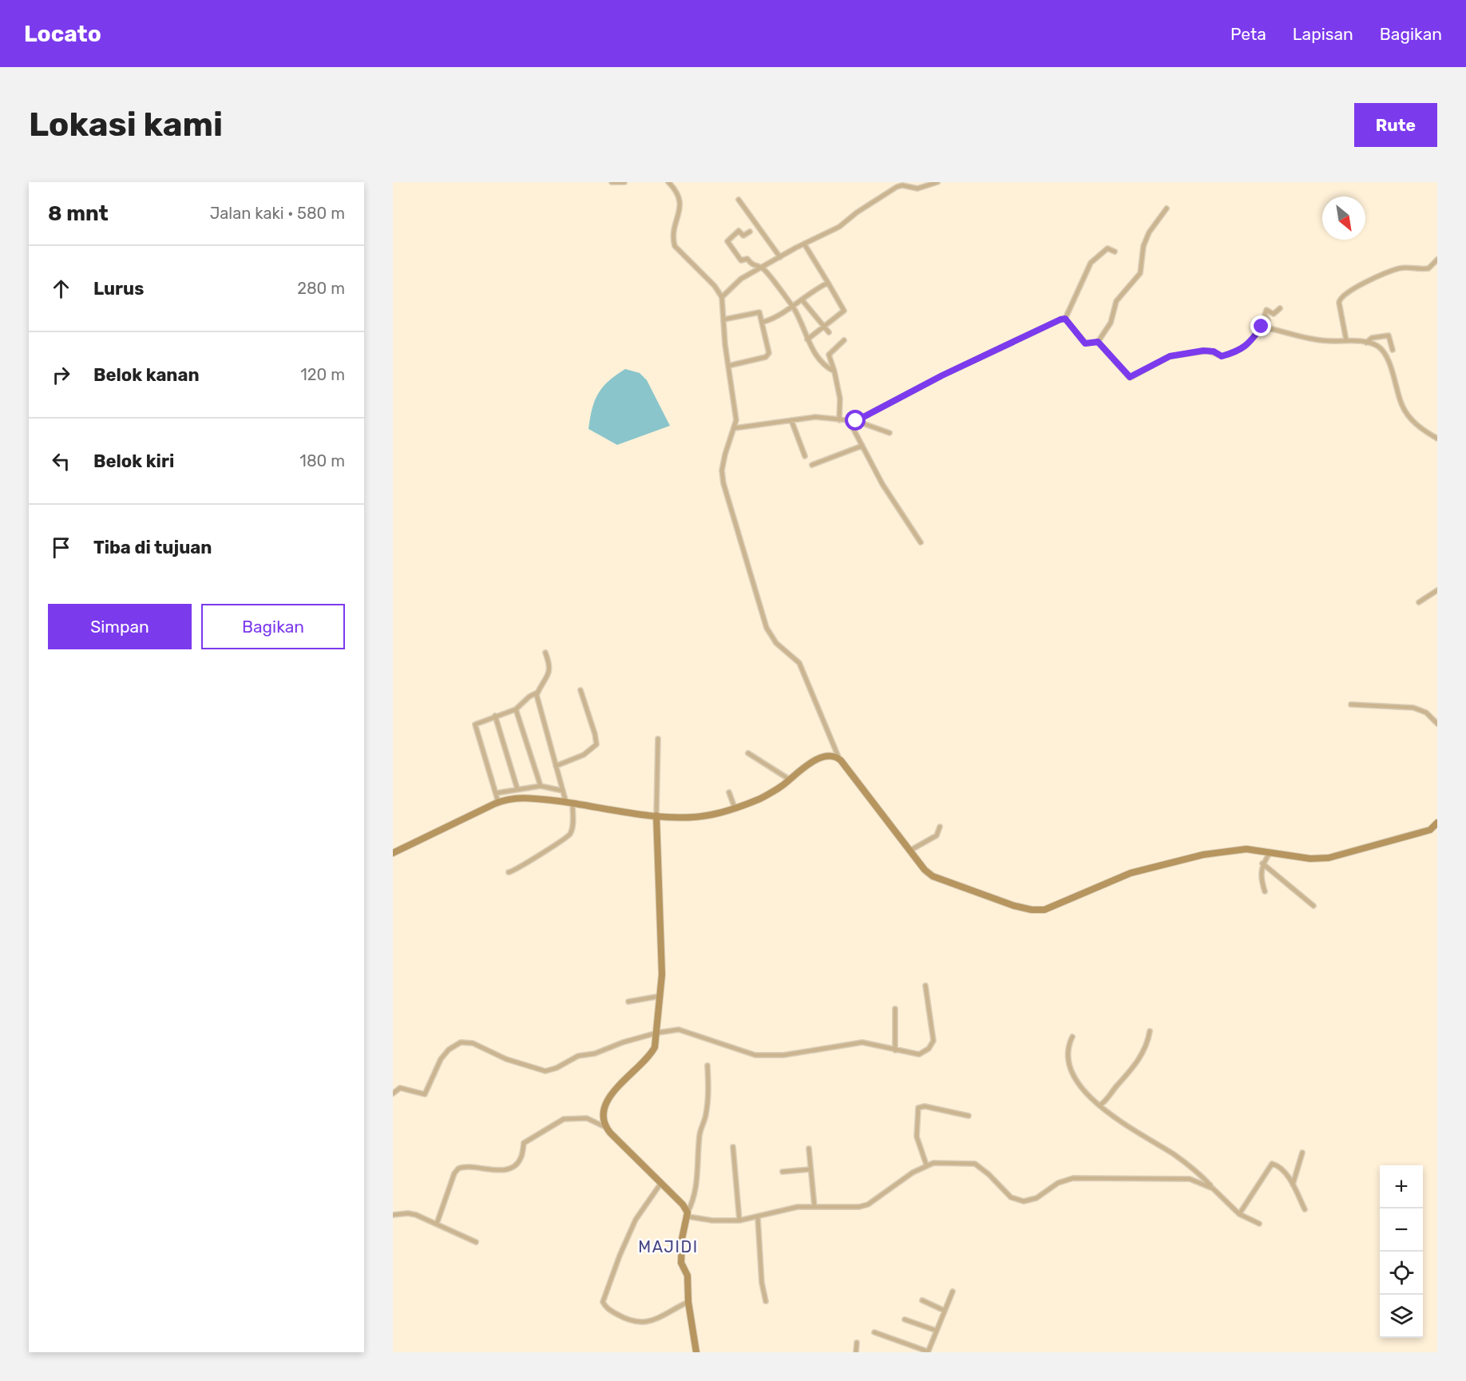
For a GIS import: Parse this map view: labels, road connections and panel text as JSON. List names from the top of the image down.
{
  "districts": ["MAJIDI"],
  "north": "bottom right",
  "page": {
    "header": "Locato",
    "nav": ["Peta", "Lapisan", "Bagikan"],
    "buttons": [
      "Rute",
      ["Simpan", "Bagikan"]
    ],
    "title": "Lokasi kami",
    "heading": ["8 mnt", "Jalan kaki · 580 m"],
    "list": [
      ["Lurus", "280 m"],
      ["Belok kanan", "120 m"],
      ["Belok kiri", "180 m"],
      "Tiba di tujuan"
    ],
    "map_buttons": ["+", "−"]
  }
}
